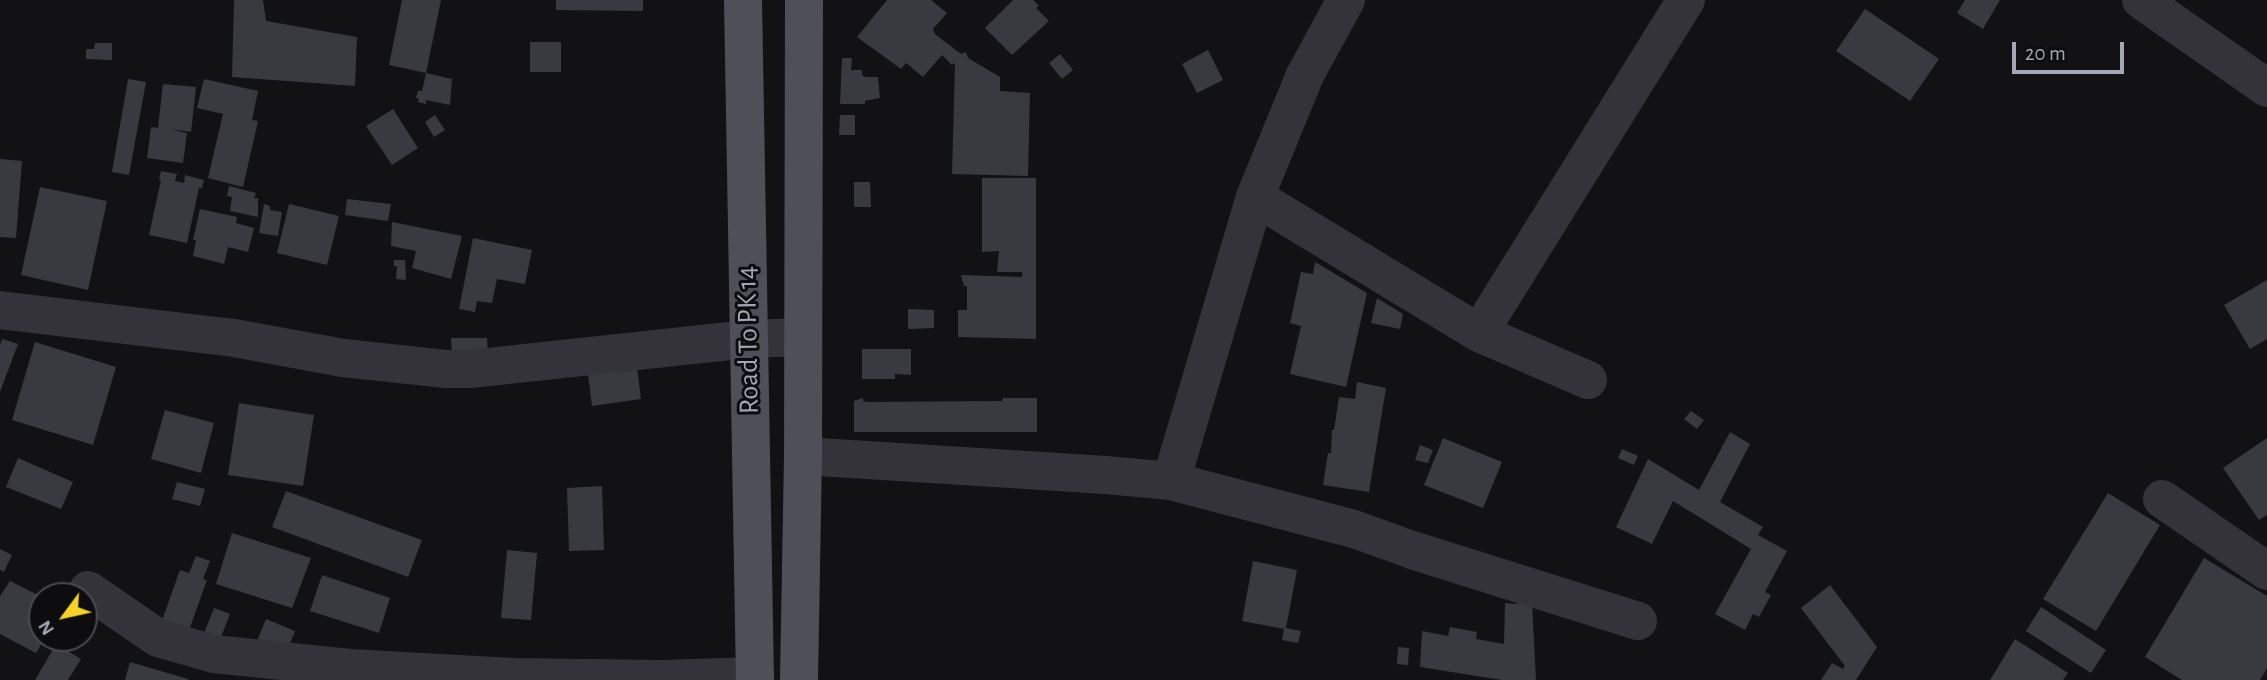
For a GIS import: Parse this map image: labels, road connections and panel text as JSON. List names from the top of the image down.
{
  "streets": {
    "main road": ["Road To PK 14"]
  },
  "scale_bar": "20 m",
  "north": "bottom left"
}
